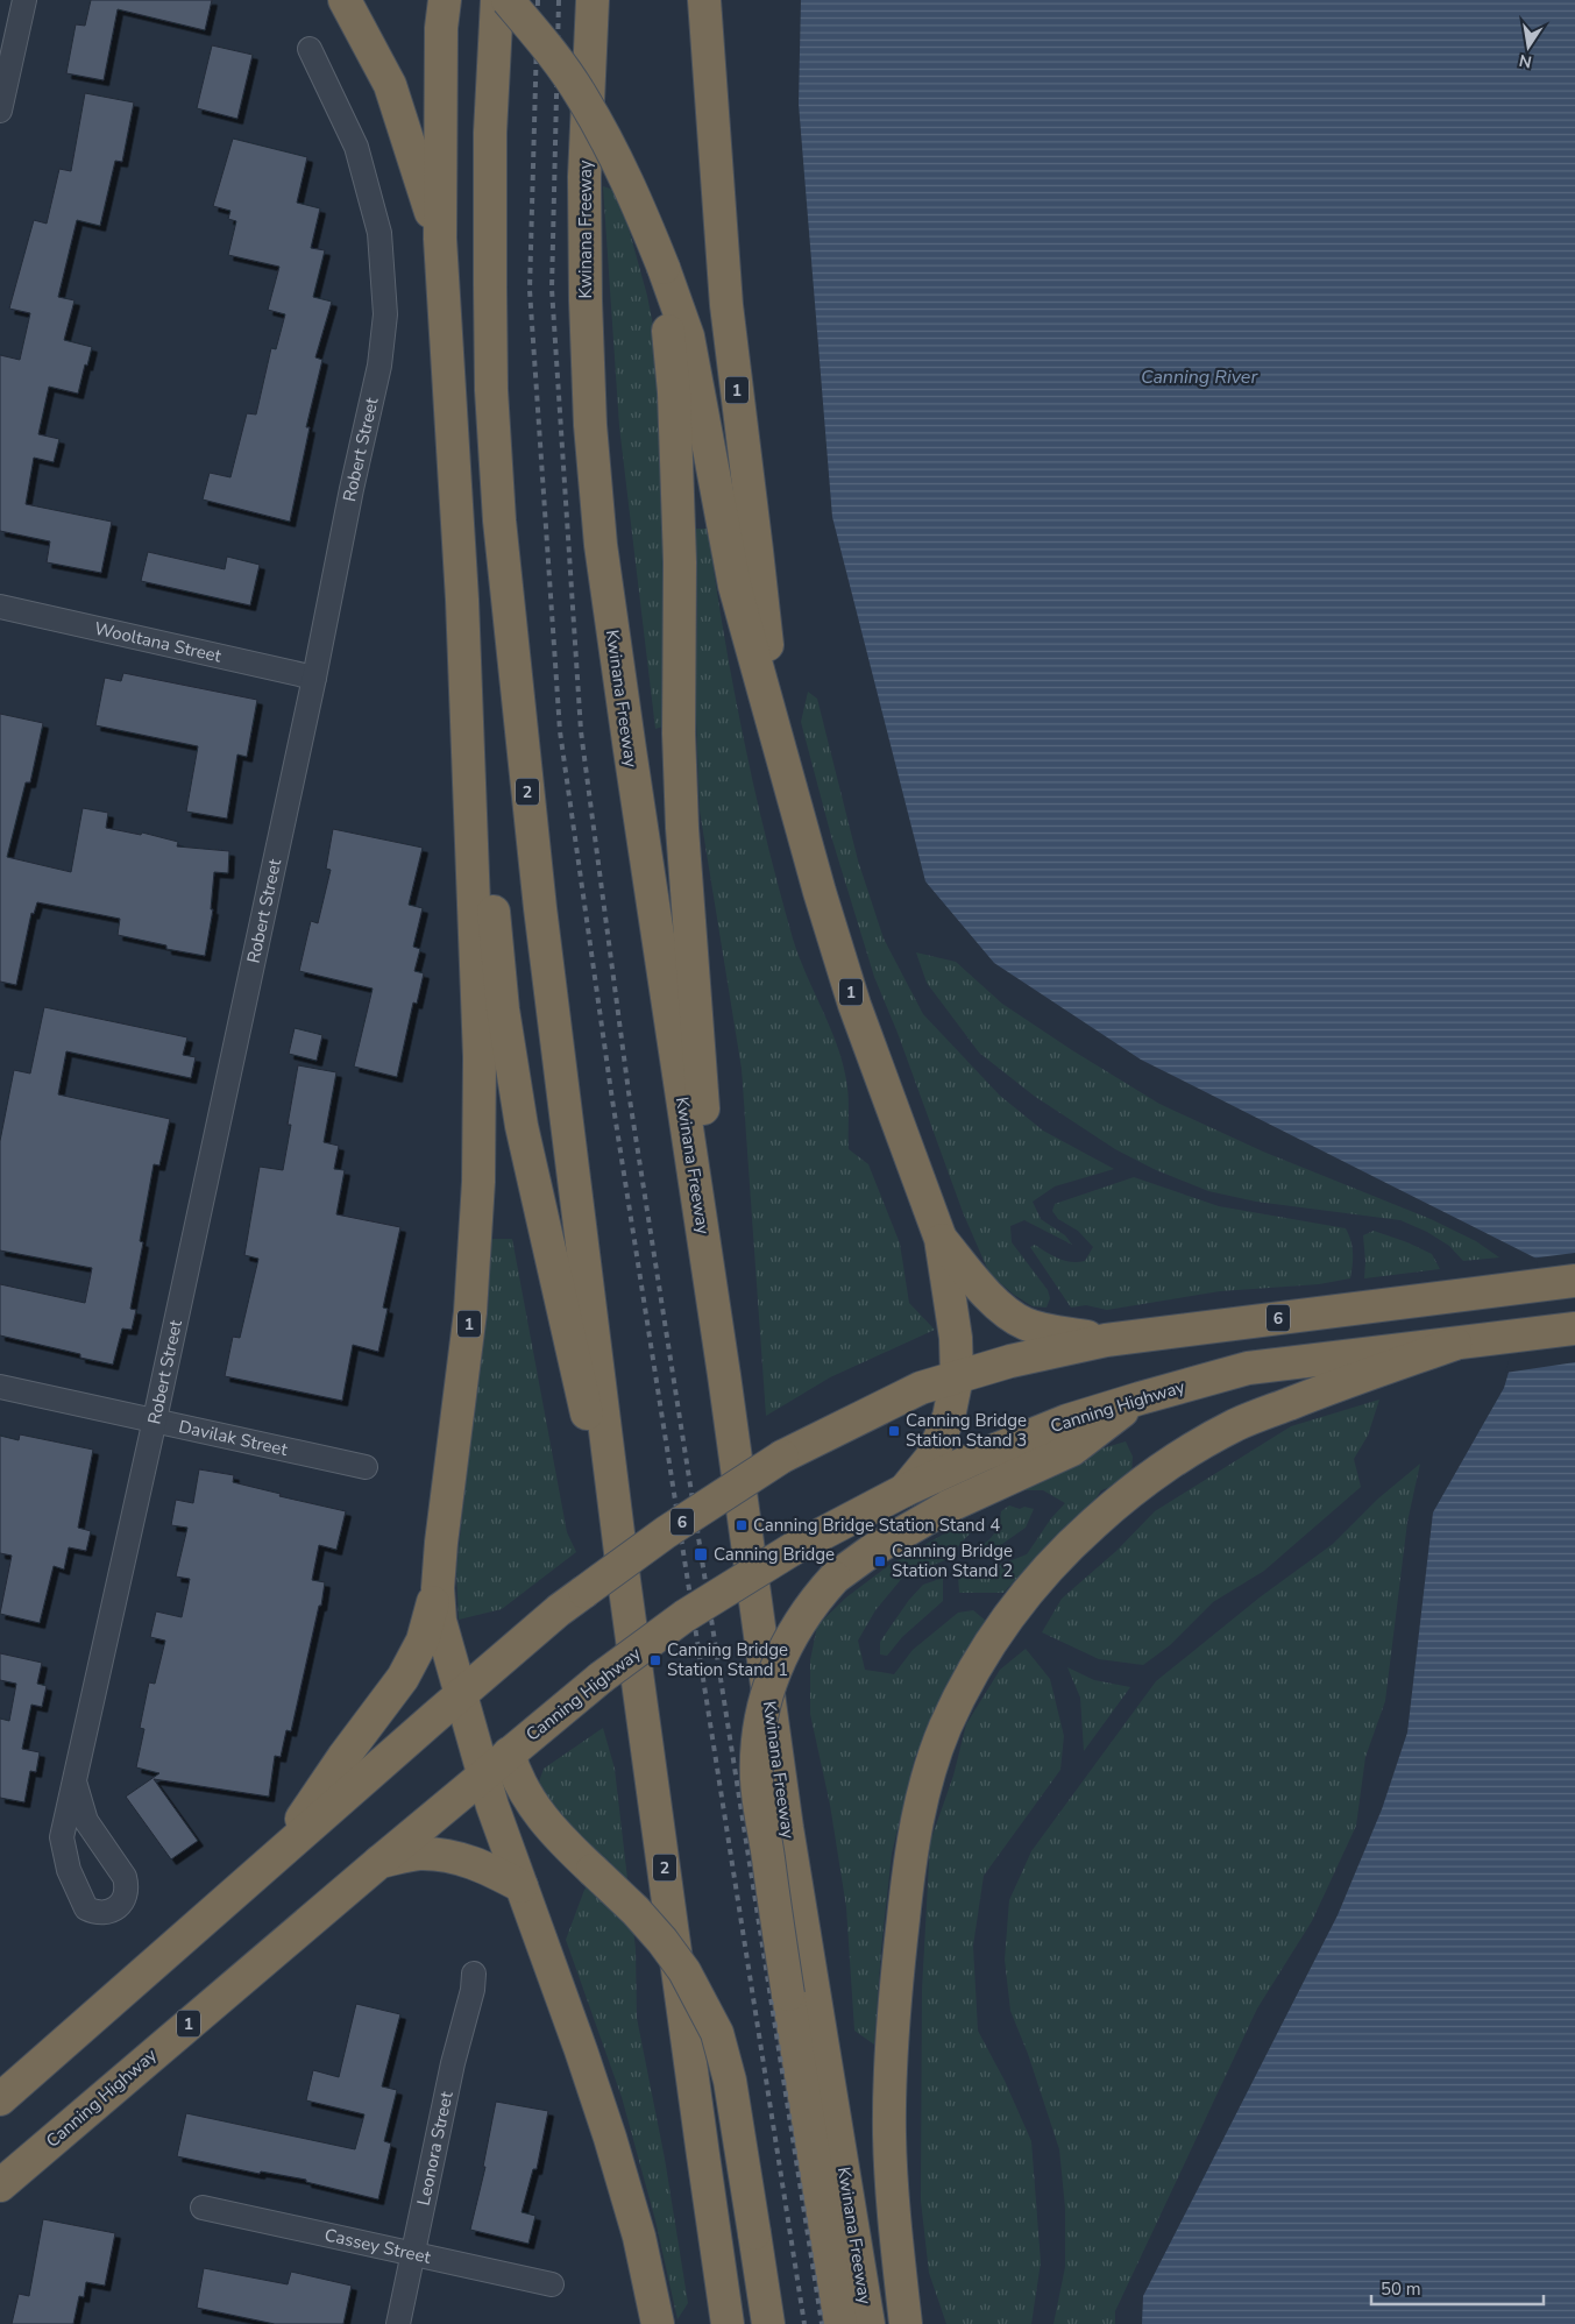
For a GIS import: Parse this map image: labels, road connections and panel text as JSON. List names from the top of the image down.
{
  "streets": {
    "highway": [
      "Kwinana Freeway",
      "1",
      "2",
      "6",
      "Canning Highway"
    ],
    "street": [
      "Robert Street",
      "Wooltana Street",
      "Davilak Street",
      "Leonora Street",
      "Cassey Street"
    ]
  },
  "crossings": [
    ["1", "6"],
    ["1", "Canning Highway"],
    ["Robert Street", "Wooltana Street"],
    ["Robert Street", "Davilak Street"],
    ["Leonora Street", "Cassey Street"]
  ],
  "water": ["Canning River"],
  "places": {
    "transit": [
      "Canning Bridge Station Stand 3",
      "Canning Bridge Station Stand 4",
      "Canning Bridge",
      "Canning Bridge Station Stand 2",
      "Canning Bridge Station Stand 1"
    ]
  },
  "scale_bar": "50 m",
  "north": "bottom"
}
